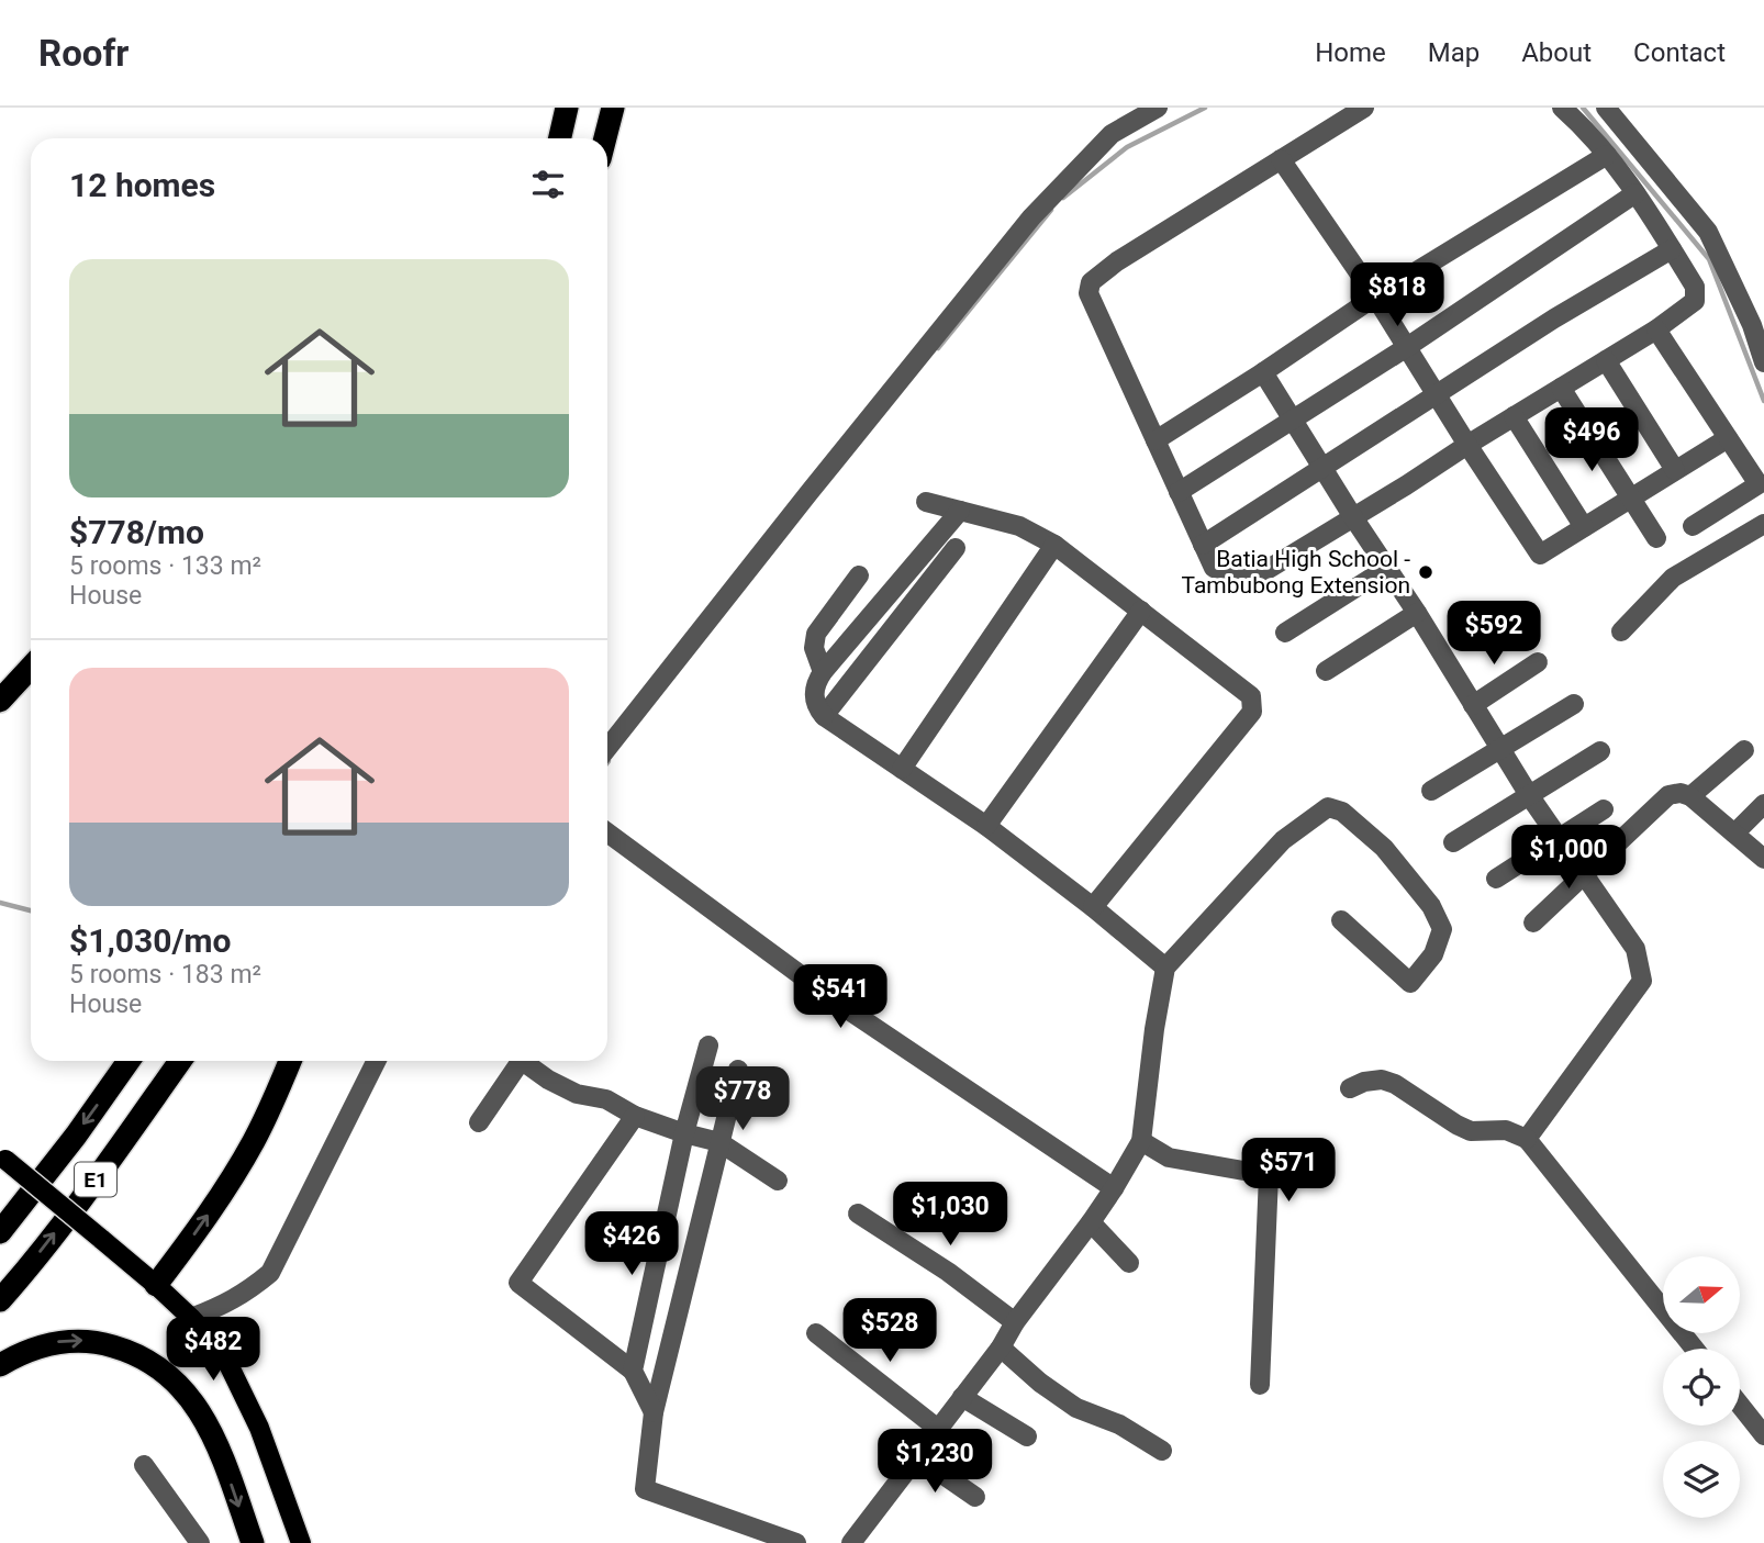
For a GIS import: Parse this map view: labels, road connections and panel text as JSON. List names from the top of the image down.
{
  "streets": {
    "highway": ["E1"]
  },
  "places": ["Batia High School - Tambubong Extension"],
  "north": "right",
  "page": {
    "header": "Roofr",
    "nav": [
      "Home",
      "Map",
      "About",
      "Contact"
    ],
    "heading": "12 homes",
    "list": [
      {
        "name": "$778/mo",
        "note": "5 rooms · 133 m² · House"
      },
      {
        "name": "$1,030/mo",
        "note": "5 rooms · 183 m² · House"
      }
    ],
    "price": [
      "$818",
      "$496",
      "$592",
      "$1,000",
      "$541",
      "$778",
      "$571",
      "$1,030",
      "$426",
      "$528",
      "$482",
      "$1,230"
    ]
  }
}
